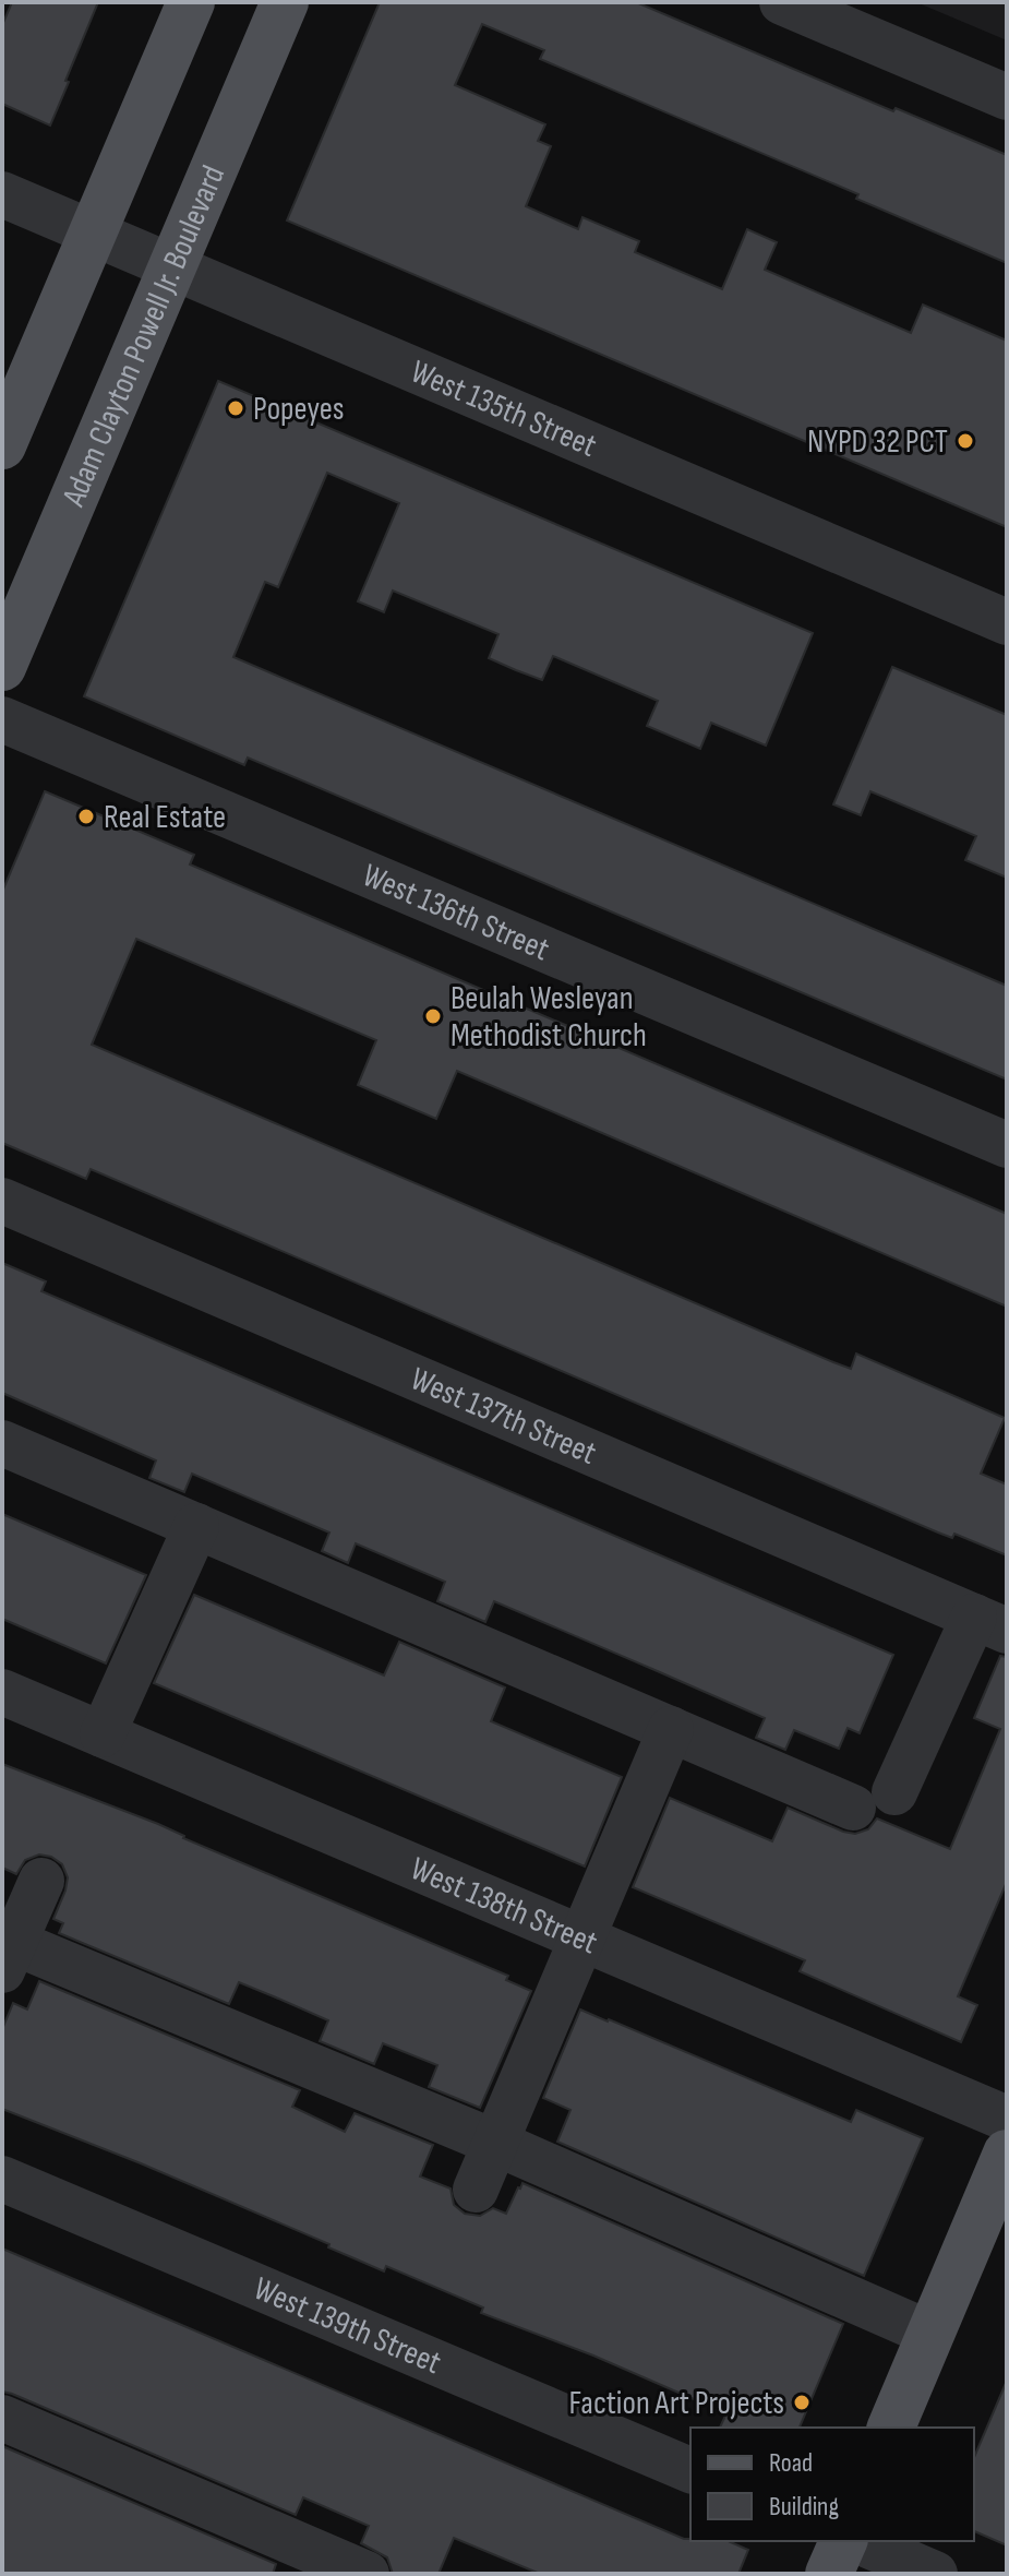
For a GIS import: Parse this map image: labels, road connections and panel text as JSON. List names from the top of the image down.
{
  "streets": {
    "main road": ["Adam Clayton Powell Jr. Boulevard"],
    "street": [
      "West 135th Street",
      "West 136th Street",
      "West 137th Street",
      "West 138th Street",
      "West 139th Street"
    ]
  },
  "crossings": [
    ["Adam Clayton Powell Jr. Boulevard", "West 135th Street"]
  ],
  "places": [
    "Popeyes",
    "NYPD 32 PCT",
    "Real Estate",
    "Beulah Wesleyan Methodist Church",
    "Faction Art Projects"
  ],
  "legend": ["Road", "Building"]
}
